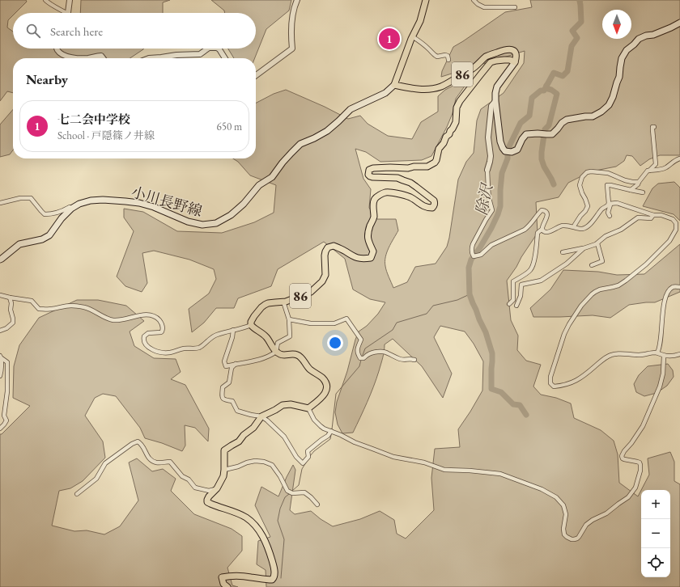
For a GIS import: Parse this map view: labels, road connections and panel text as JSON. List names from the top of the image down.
{
  "streets": {
    "main road": ["86", "小川長野線"]
  },
  "crossings": [
    ["86", "小川長野線"]
  ],
  "water": ["除沢"],
  "north": "bottom",
  "page": {
    "search": "Search here",
    "pins": "1",
    "heading": "Nearby",
    "list": [
      {
        "mark": "1",
        "name": "七二会中学校",
        "note": "School · 戸隠篠ノ井線",
        "value": "650 m"
      }
    ],
    "map_buttons": ["+", "−"]
  }
}
